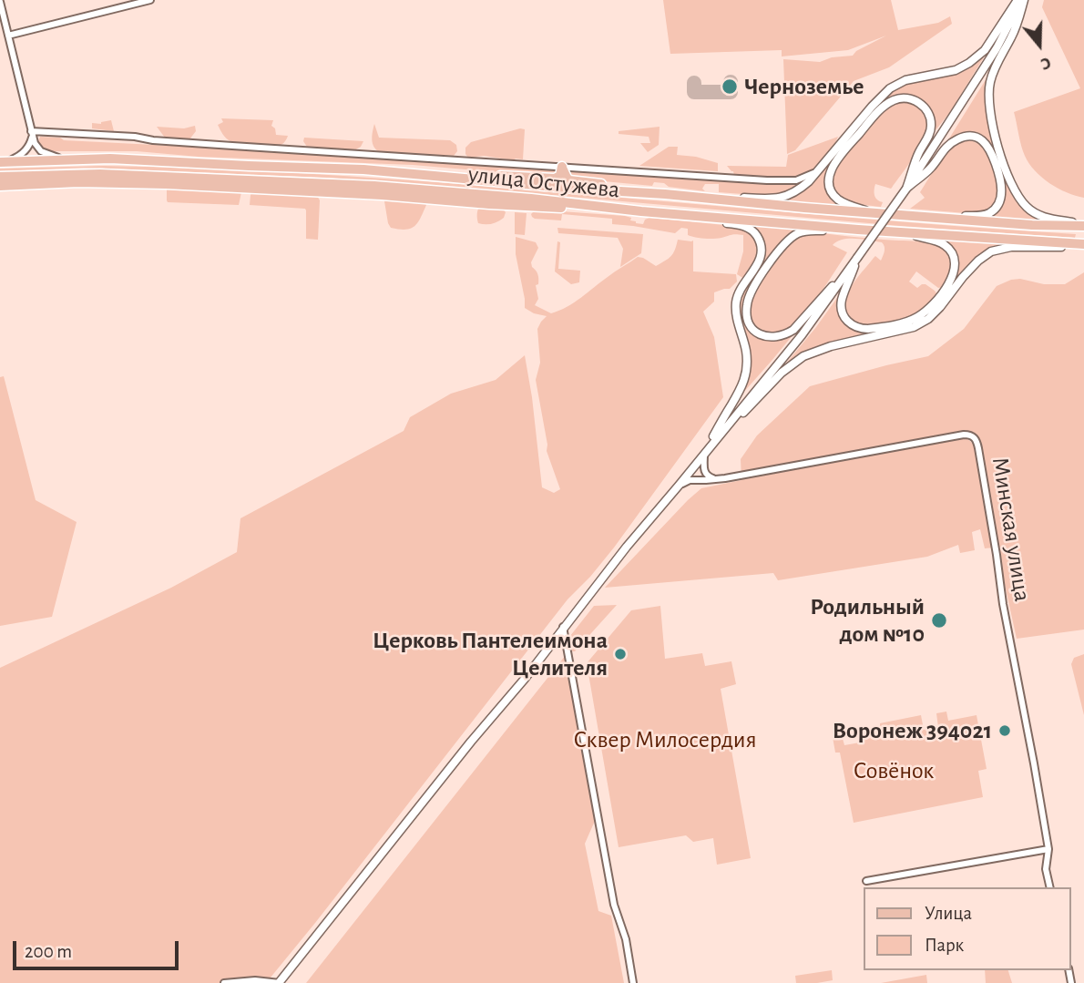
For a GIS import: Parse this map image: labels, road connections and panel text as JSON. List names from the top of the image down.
{
  "streets": {
    "main road": ["улица Остужева"],
    "street": ["Минская улица"]
  },
  "parks": ["Сквер Милосердия", "Совёнок"],
  "places": [
    "Черноземье",
    "Родильный дом №10",
    "Церковь Пантелеимона Целителя",
    "Воронеж 394021"
  ],
  "legend": ["Улица", "Парк"],
  "scale_bar": "200 m",
  "north": "bottom"
}
